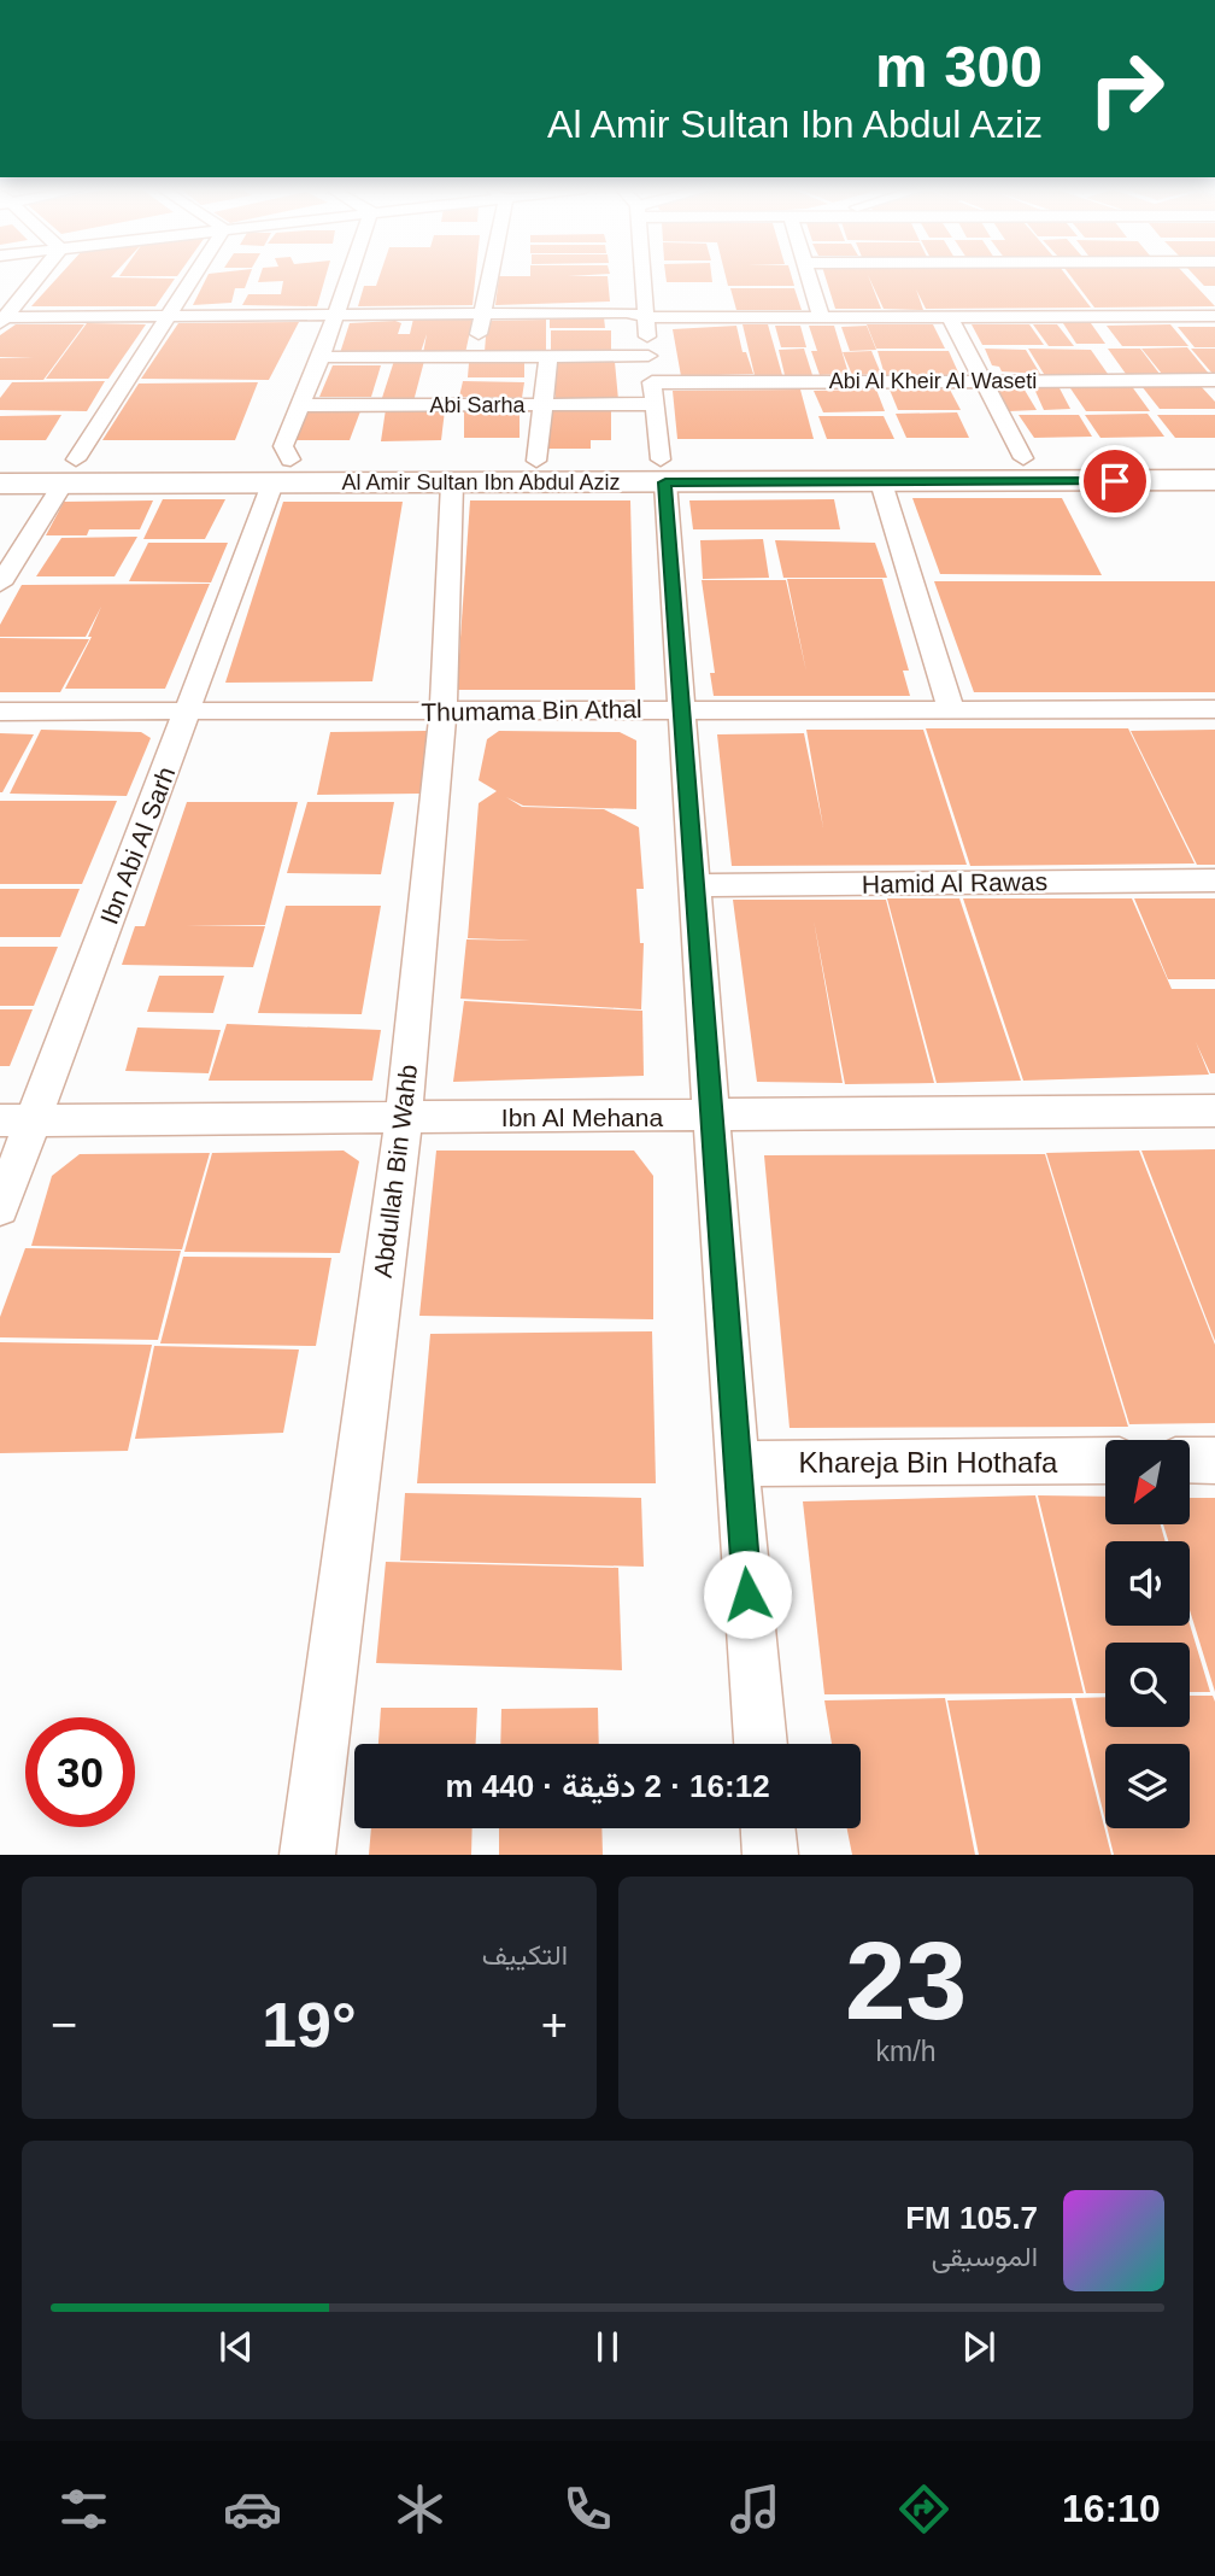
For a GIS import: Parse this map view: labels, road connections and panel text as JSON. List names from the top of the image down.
{
  "streets": {
    "street": [
      "Abi Al Kheir Al Waseti",
      "Abi Sarha",
      "Al Amir Sultan Ibn Abdul Aziz",
      "Thumama Bin Athal",
      "Ibn Abi Al Sarh",
      "Hamid Al Rawas",
      "Ibn Al Mehana",
      "Abdullah Bin Wahb",
      "Khareja Bin Hothafa"
    ]
  },
  "crossings": [
    ["Abi Sarha", "Ibn Abi Al Sarh"],
    ["Al Amir Sultan Ibn Abdul Aziz", "Ibn Abi Al Sarh"],
    ["Al Amir Sultan Ibn Abdul Aziz", "Abdullah Bin Wahb"],
    ["Thumama Bin Athal", "Ibn Abi Al Sarh"],
    ["Thumama Bin Athal", "Abdullah Bin Wahb"],
    ["Ibn Abi Al Sarh", "Ibn Al Mehana"],
    ["Ibn Al Mehana", "Abdullah Bin Wahb"]
  ],
  "north": "bottom left",
  "page": {
    "turn": ["300 m", "Al Amir Sultan Ibn Abdul Aziz"],
    "limit": "30",
    "trip": "16:12 · 2 دقيقة · 440 m",
    "tile": [
      ["23", "km/h"],
      "التكييف"
    ],
    "heat": ["−", "19°", "+"],
    "song": ["105.7 FM", "الموسيقى"],
    "tabs": "16:10"
  }
}
